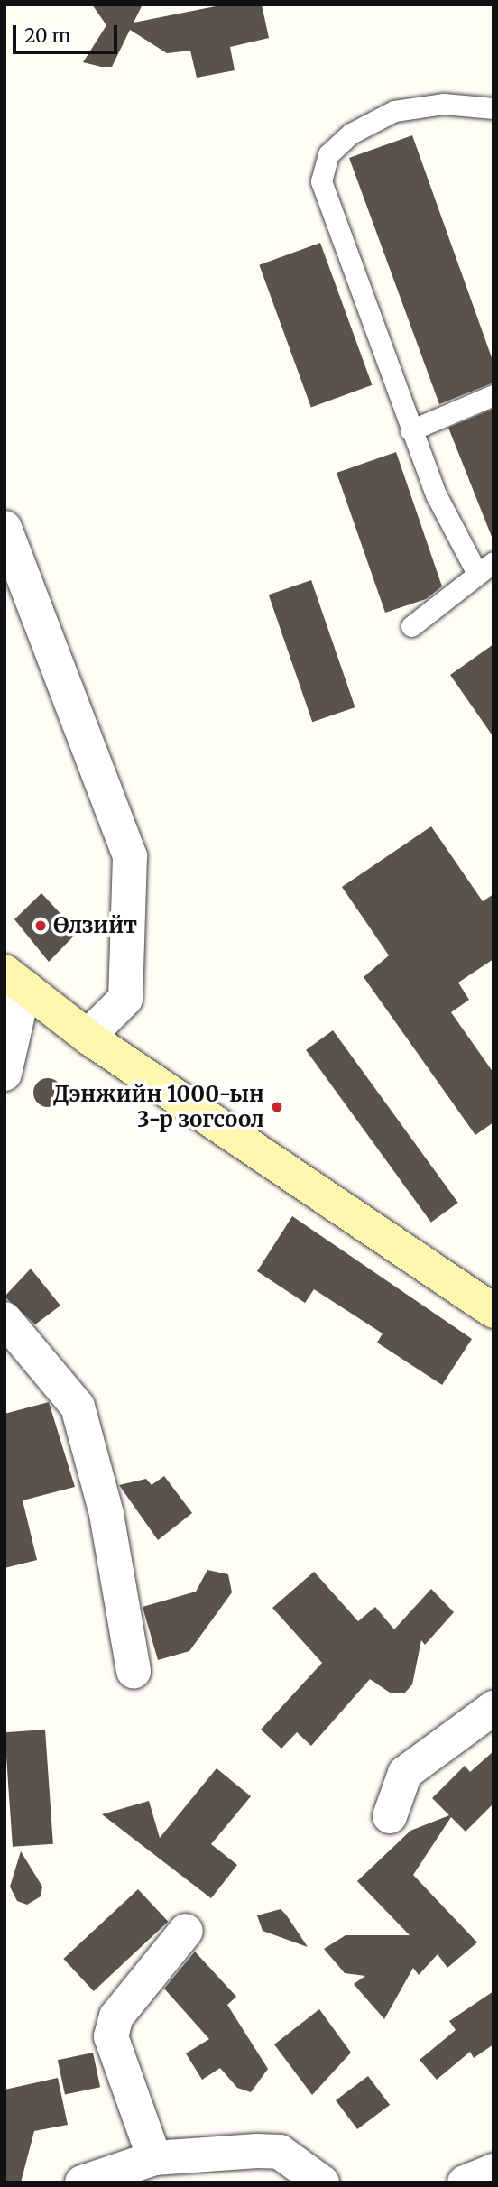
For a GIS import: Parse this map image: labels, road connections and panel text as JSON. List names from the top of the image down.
{
  "places": ["Өлзийт", "Дэнжийн 1000-ын 3-р зогсоол"],
  "scale_bar": "20 m"
}
